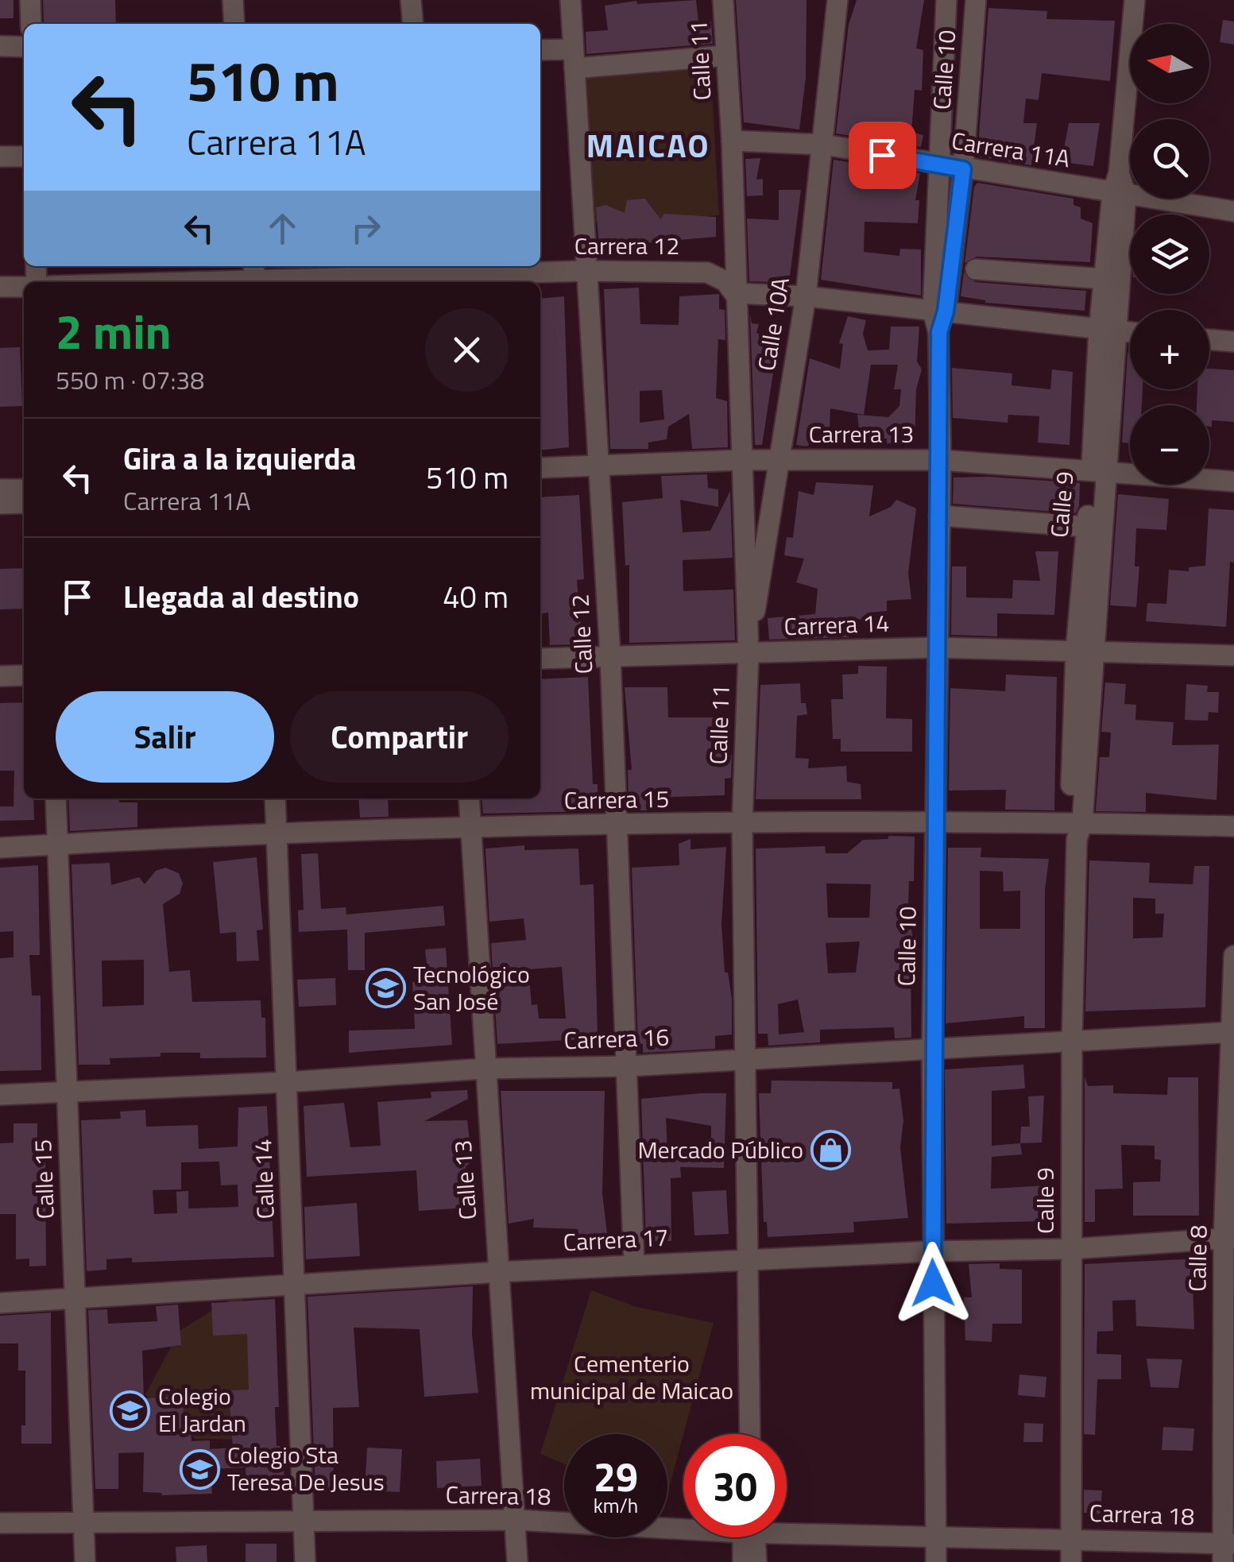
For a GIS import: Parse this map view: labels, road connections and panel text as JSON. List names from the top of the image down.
{
  "streets": {
    "street": [
      "Calle 11",
      "Calle 10",
      "Carrera 11A",
      "Carrera 12",
      "Calle 10A",
      "Carrera 13",
      "Calle 9",
      "Carrera 14",
      "Calle 12",
      "Carrera 15",
      "Carrera 16",
      "Calle 15",
      "Calle 14",
      "Calle 13",
      "Carrera 17",
      "Calle 8",
      "Carrera 18"
    ]
  },
  "crossings": [
    ["Calle 11", "Carrera 11A"],
    ["Calle 11", "Carrera 12"],
    ["Calle 11", "Calle 10A"],
    ["Calle 11", "Carrera 13"],
    ["Calle 11", "Carrera 14"],
    ["Calle 11", "Carrera 15"],
    ["Calle 11", "Carrera 16"],
    ["Calle 11", "Carrera 17"],
    ["Calle 10", "Carrera 11A"],
    ["Calle 10", "Carrera 13"],
    ["Calle 10", "Carrera 14"],
    ["Calle 10", "Carrera 15"],
    ["Calle 10", "Carrera 16"],
    ["Calle 10", "Carrera 17"],
    ["Calle 10", "Carrera 18"],
    ["Carrera 11A", "Calle 10A"],
    ["Carrera 11A", "Calle 9"],
    ["Carrera 12", "Calle 12"],
    ["Calle 10A", "Carrera 13"],
    ["Calle 10A", "Carrera 14"],
    ["Carrera 13", "Calle 9"],
    ["Carrera 13", "Calle 12"],
    ["Calle 9", "Carrera 14"],
    ["Calle 9", "Carrera 15"],
    ["Calle 9", "Carrera 16"],
    ["Calle 9", "Carrera 17"],
    ["Calle 9", "Carrera 18"],
    ["Carrera 14", "Calle 12"],
    ["Calle 12", "Carrera 15"],
    ["Calle 12", "Carrera 16"],
    ["Calle 12", "Carrera 17"],
    ["Carrera 15", "Calle 15"],
    ["Carrera 15", "Calle 14"],
    ["Carrera 15", "Calle 13"],
    ["Carrera 16", "Calle 15"],
    ["Carrera 16", "Calle 14"],
    ["Carrera 16", "Calle 13"],
    ["Carrera 16", "Calle 8"],
    ["Calle 15", "Carrera 17"],
    ["Calle 15", "Carrera 18"],
    ["Calle 14", "Carrera 17"],
    ["Calle 14", "Carrera 18"],
    ["Calle 13", "Carrera 17"],
    ["Calle 13", "Carrera 18"],
    ["Carrera 17", "Calle 8"],
    ["Calle 8", "Carrera 18"]
  ],
  "districts": ["MAICAO"],
  "parks": ["Cementerio municipal de Maicao"],
  "places": {
    "school or university": ["Tecnológico San José", "Colegio El Jardan", "Colegio Sta Teresa De Jesus"],
    "shop": ["Mercado Público"]
  },
  "north": "left",
  "page": {
    "map_buttons": ["+", "−"],
    "turn": ["510 m", "Carrera 11A"],
    "heading": ["2 min", "550 m · 07:38"],
    "list": [
      {
        "name": "Gira a la izquierda",
        "note": "Carrera 11A",
        "value": "510 m"
      },
      {
        "name": "Llegada al destino",
        "value": "40 m"
      }
    ],
    "buttons": ["Salir", "Compartir"],
    "speed": "29 km/h",
    "limit": "30"
  }
}
